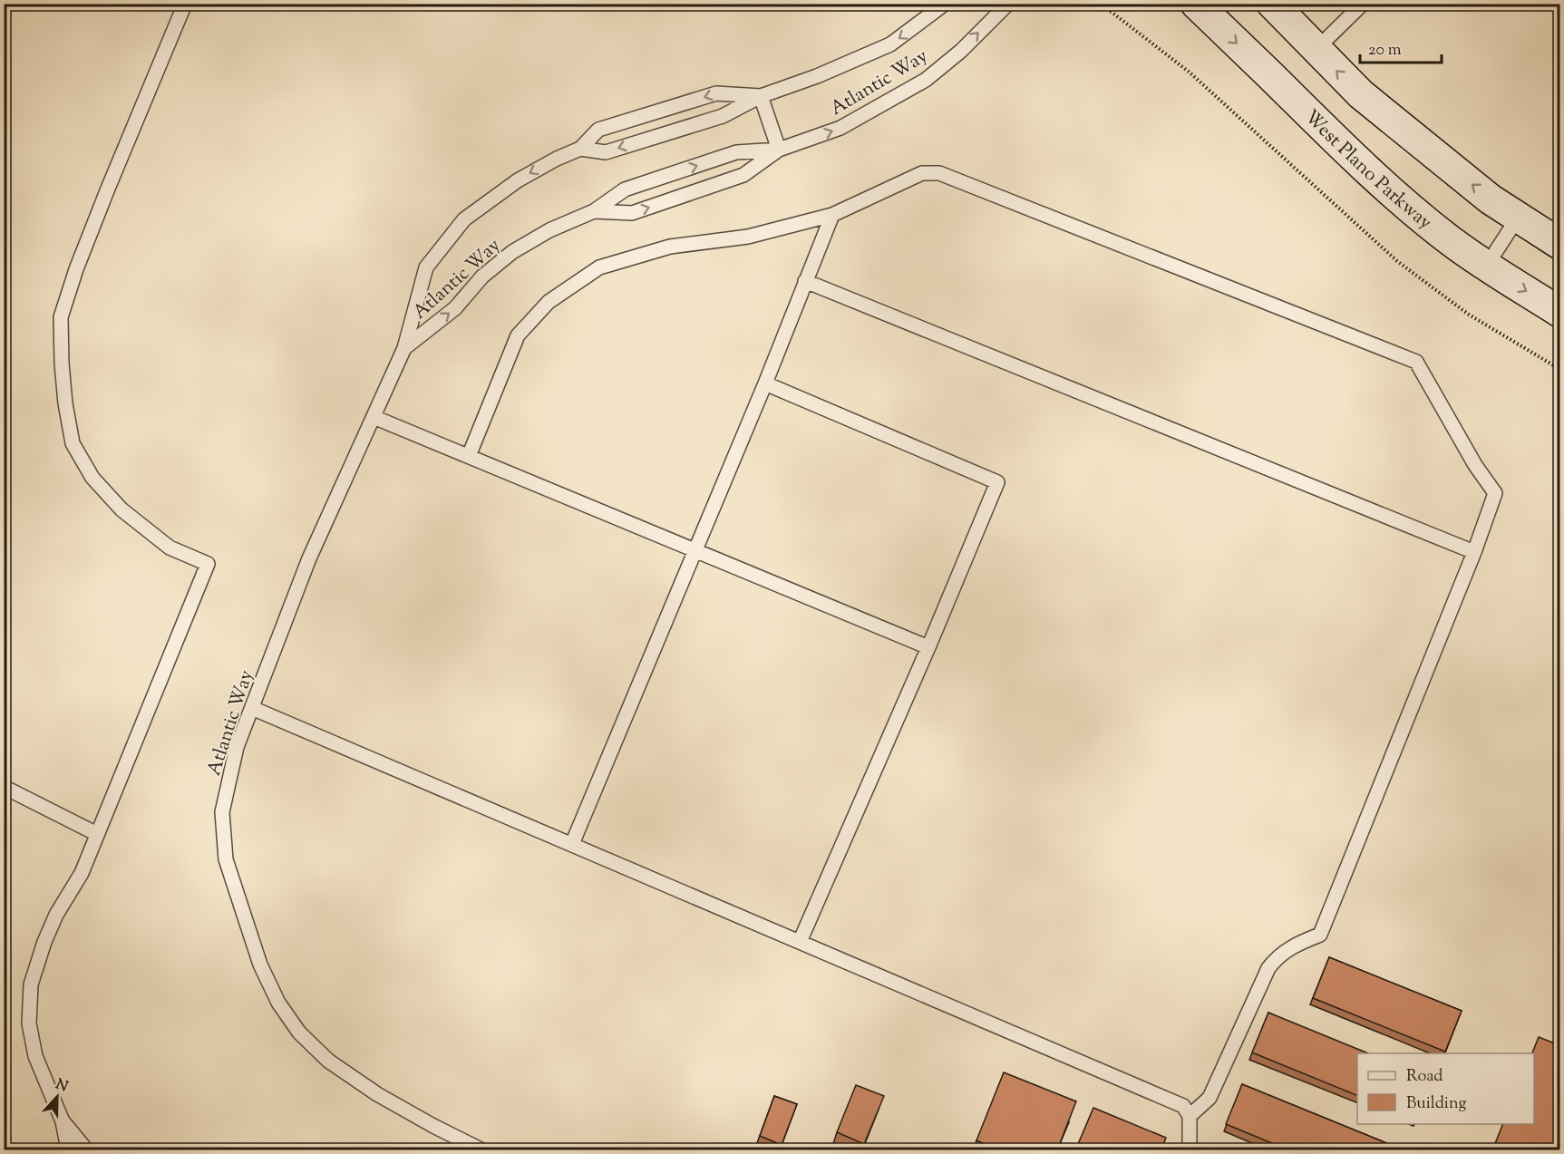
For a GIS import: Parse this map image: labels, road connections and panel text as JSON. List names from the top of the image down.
{
  "streets": {
    "main road": ["West Plano Parkway"],
    "lane": ["Atlantic Way"]
  },
  "legend": ["Road", "Building"],
  "scale_bar": "20 m",
  "north": "top"
}
